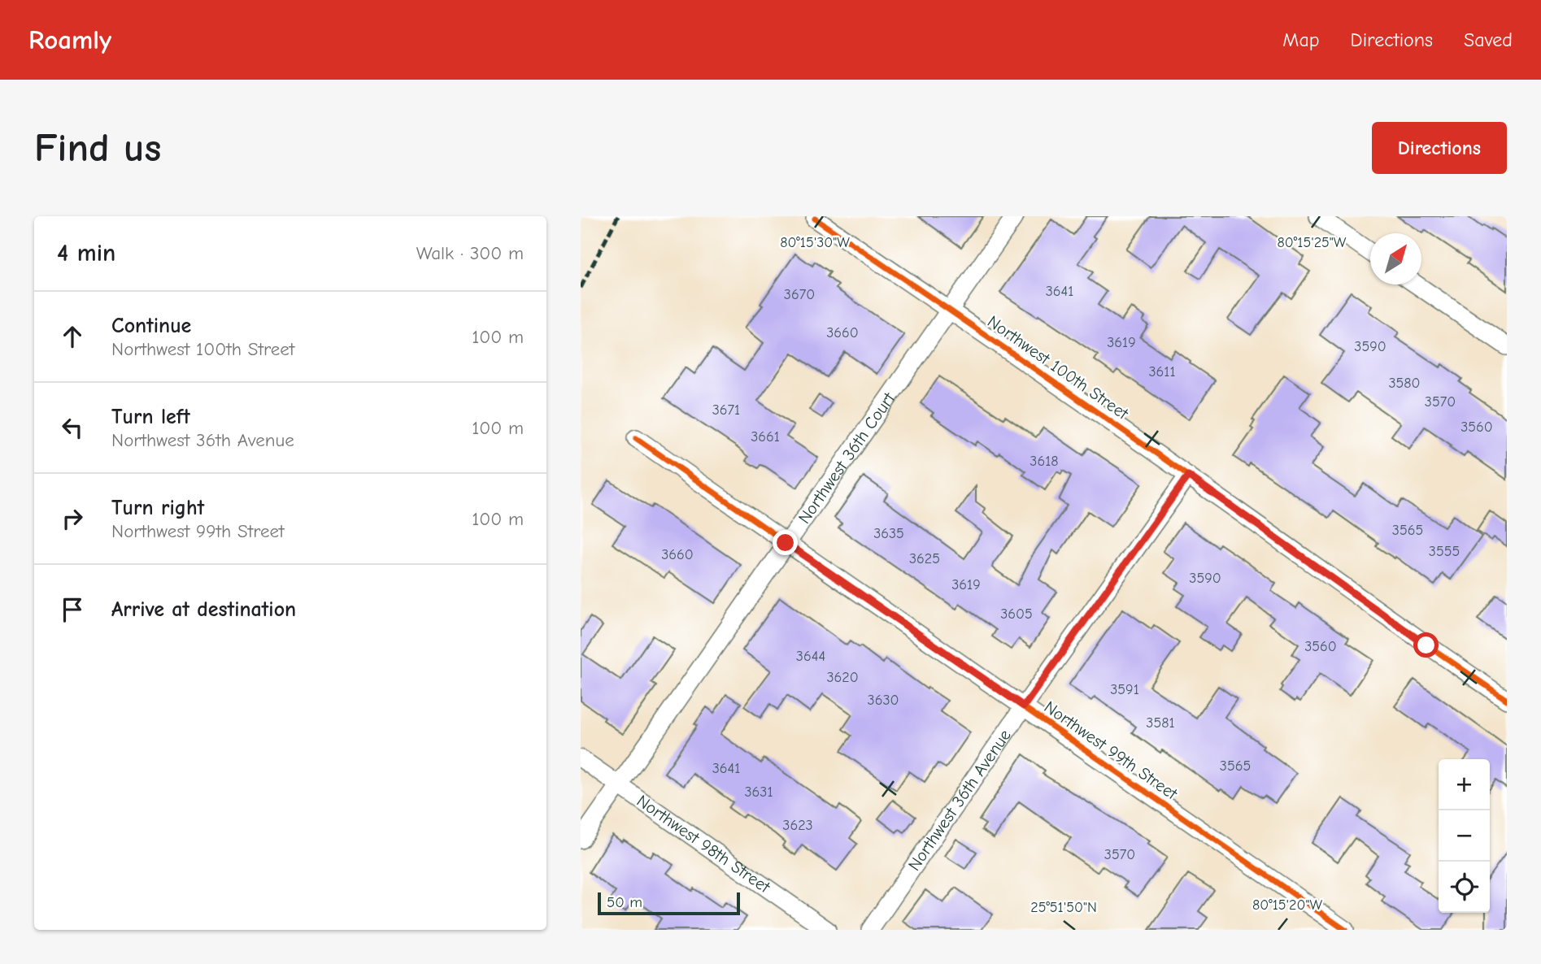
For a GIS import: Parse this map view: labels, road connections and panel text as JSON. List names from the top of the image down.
{
  "streets": {
    "street": [
      "Northwest 100th Street",
      "Northwest 36th Court",
      "Northwest 99th Street",
      "Northwest 36th Avenue",
      "Northwest 98th Street"
    ]
  },
  "crossings": [
    ["Northwest 100th Street", "Northwest 36th Court"],
    ["Northwest 100th Street", "Northwest 36th Avenue"],
    ["Northwest 36th Court", "Northwest 99th Street"],
    ["Northwest 36th Court", "Northwest 98th Street"],
    ["Northwest 99th Street", "Northwest 36th Avenue"]
  ],
  "house_numbers": [
    "3641",
    "3670",
    "3660",
    "3619",
    "3590",
    "3611",
    "3580",
    "3570",
    "3671",
    "3560",
    "3661",
    "3618",
    "3565",
    "3635",
    "3555",
    "3660",
    "3625",
    "3590",
    "3619",
    "3605",
    "3560",
    "3644",
    "3620",
    "3591",
    "3630",
    "3581",
    "3565",
    "3641",
    "3631",
    "3623",
    "3570"
  ],
  "scale_bar": "50 m",
  "north": "top right",
  "page": {
    "header": "Roamly",
    "nav": ["Map", "Directions", "Saved"],
    "buttons": "Directions",
    "title": "Find us",
    "heading": ["4 min", "Walk · 300 m"],
    "list": [
      ["Continue", "Northwest 100th Street", "100 m"],
      ["Turn left", "Northwest 36th Avenue", "100 m"],
      ["Turn right", "Northwest 99th Street", "100 m"],
      "Arrive at destination"
    ],
    "map_buttons": ["+", "−"],
    "scale": "50 m"
  },
  "coordinates": [
    "80°15'30\"W",
    "80°15'25\"W",
    "80°15'20\"W",
    "25°51'50\"N"
  ]
}
